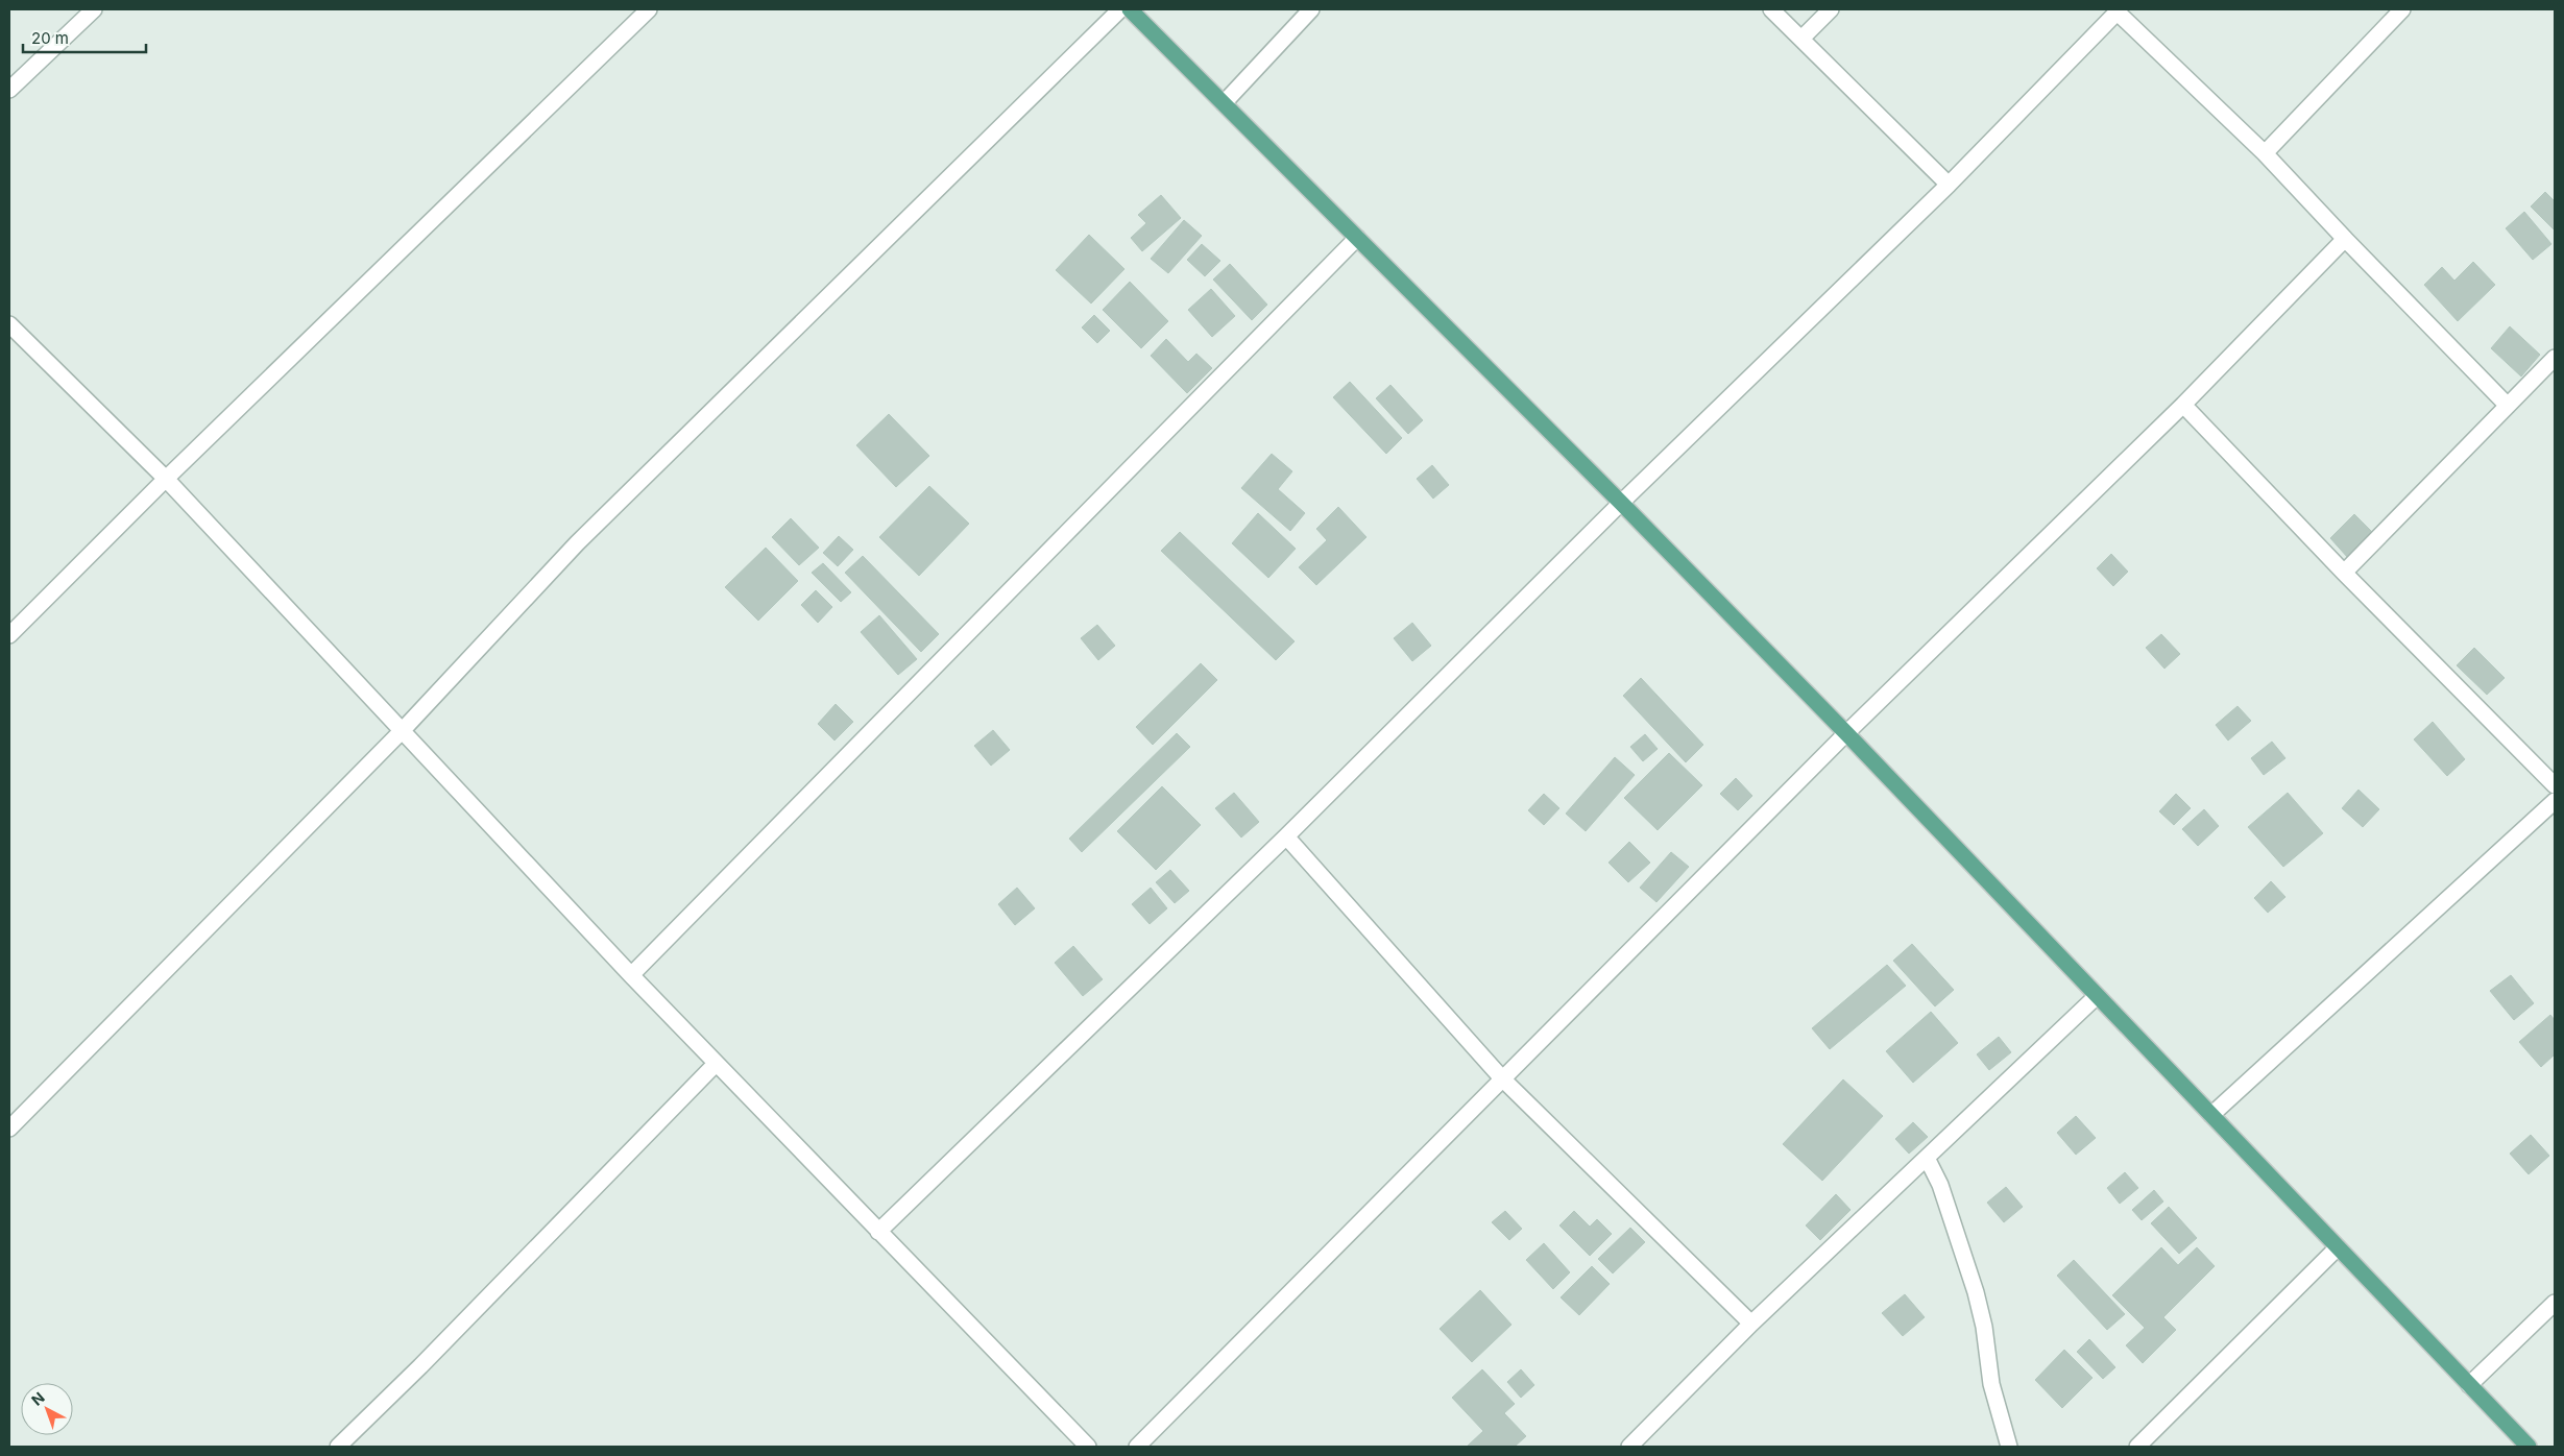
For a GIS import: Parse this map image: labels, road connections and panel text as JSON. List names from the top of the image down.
{
  "scale_bar": "20 m",
  "north": "top left"
}
